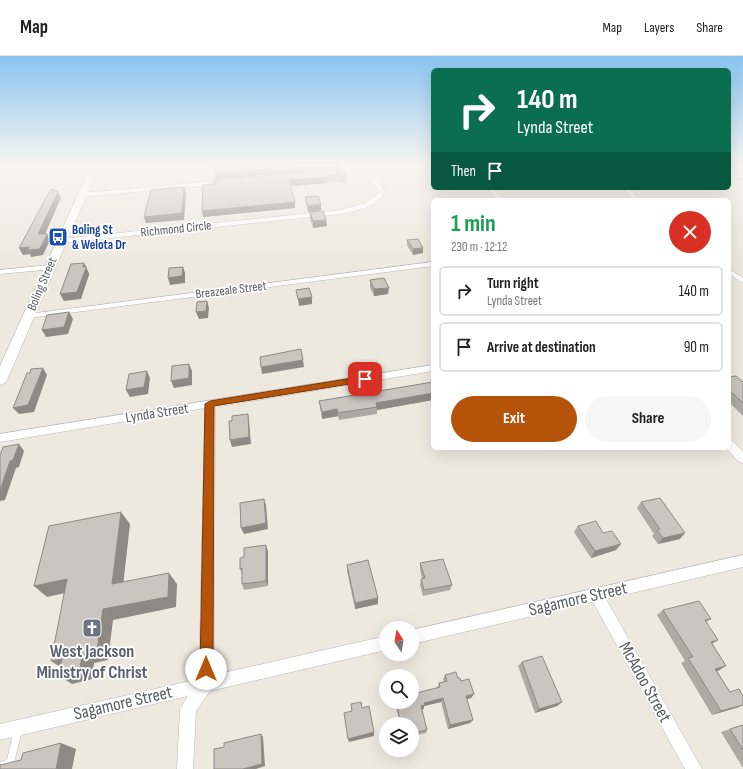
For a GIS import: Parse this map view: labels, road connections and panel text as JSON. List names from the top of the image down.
{
  "streets": {
    "street": [
      "Richmond Circle",
      "Boling Street",
      "Breazeale Street",
      "Lynda Street",
      "Sagamore Street",
      "McAdoo Street"
    ]
  },
  "crossings": [
    ["Richmond Circle", "Boling Street"],
    ["Boling Street", "Breazeale Street"],
    ["Sagamore Street", "McAdoo Street"]
  ],
  "places": {
    "bus stop": ["Boling St & Welota Dr"],
    "church": ["West Jackson Ministry of Christ"]
  },
  "north": "top",
  "page": {
    "header": "Map",
    "nav": ["Map", "Layers", "Share"],
    "turn": ["140 m", "Lynda Street"],
    "then": "Then",
    "heading": ["1 min", "230 m · 12:12"],
    "list": [
      {
        "name": "Turn right",
        "note": "Lynda Street",
        "value": "140 m"
      },
      {
        "name": "Arrive at destination",
        "value": "90 m"
      }
    ],
    "buttons": ["Exit", "Share"]
  }
}
